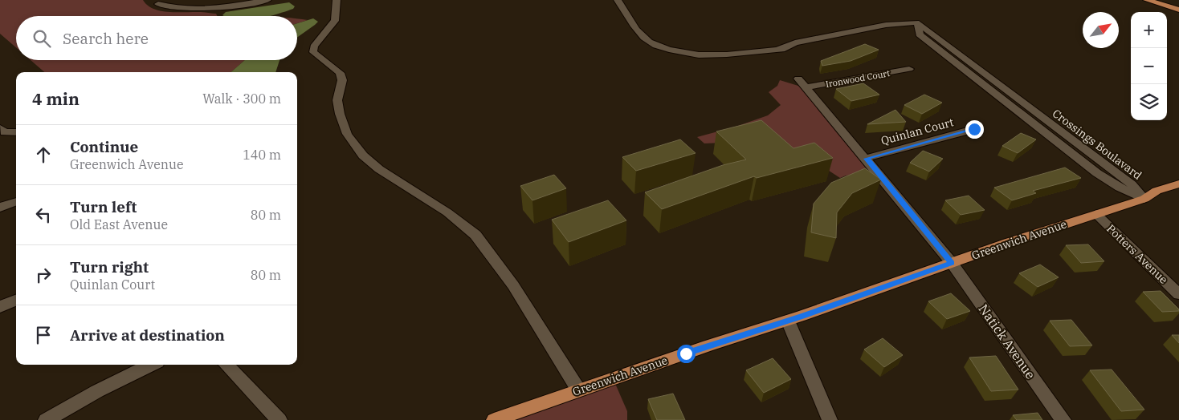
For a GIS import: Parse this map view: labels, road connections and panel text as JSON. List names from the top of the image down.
{
  "streets": {
    "main road": ["Greenwich Avenue"],
    "street": [
      "Ironwood Court",
      "Quinlan Court",
      "Crossings Boulavard",
      "Potters Avenue",
      "Natick Avenue"
    ]
  },
  "crossings": [
    ["Ironwood Court", "Natick Avenue"],
    ["Quinlan Court", "Natick Avenue"],
    ["Crossings Boulavard", "Greenwich Avenue"],
    ["Greenwich Avenue", "Potters Avenue"],
    ["Greenwich Avenue", "Natick Avenue"]
  ],
  "north": "top right",
  "page": {
    "map_buttons": ["+", "−"],
    "search": "Search here",
    "heading": ["4 min", "Walk · 300 m"],
    "list": [
      ["Continue", "Greenwich Avenue", "140 m"],
      ["Turn left", "Old East Avenue", "80 m"],
      ["Turn right", "Quinlan Court", "80 m"],
      "Arrive at destination"
    ]
  }
}
